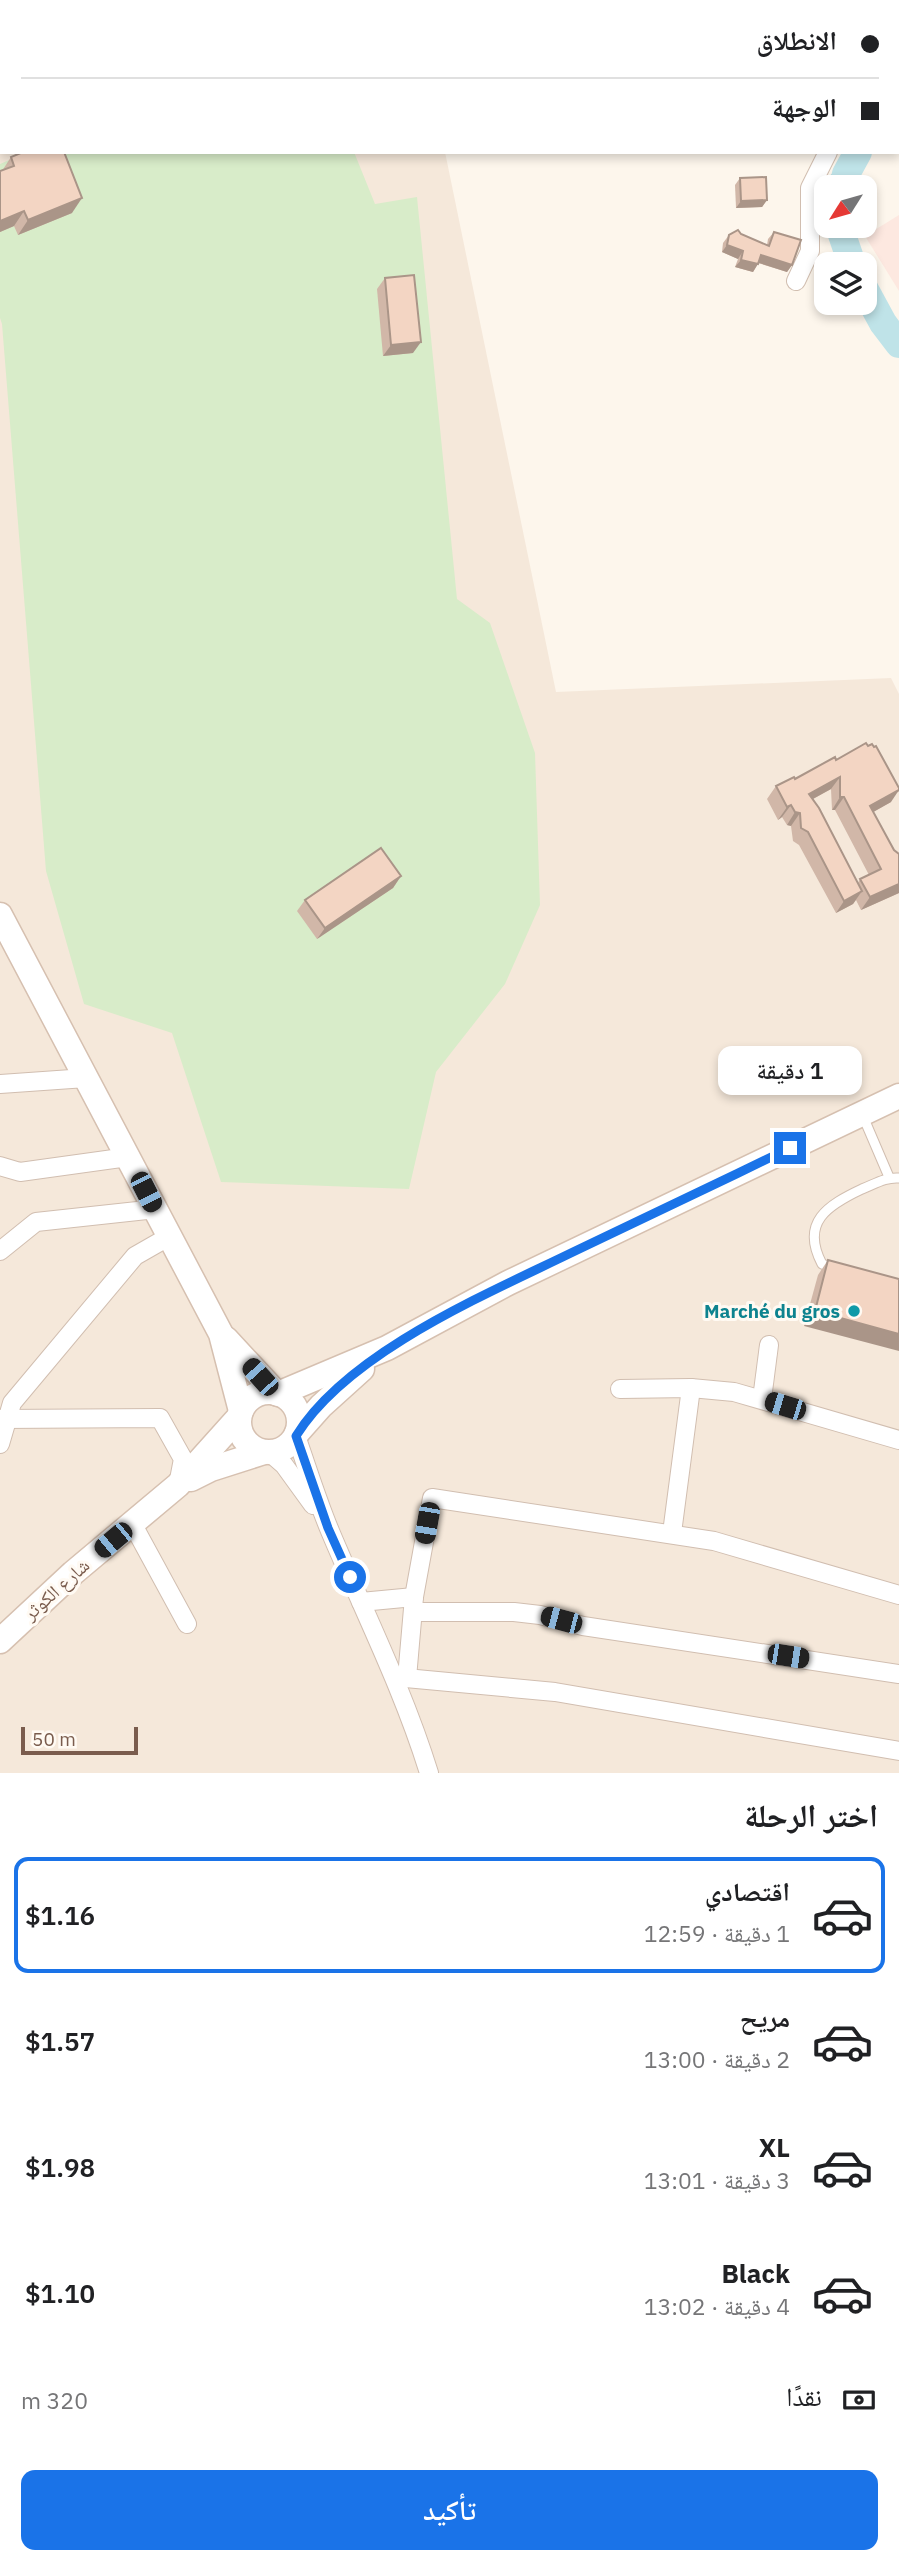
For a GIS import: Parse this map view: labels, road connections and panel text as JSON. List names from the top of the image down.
{
  "streets": {
    "main road": ["شارع الكوثر"]
  },
  "places": ["Marché du gros"],
  "scale_bar": "50 m",
  "north": "bottom left",
  "page": {
    "banner": ["الانطلاق", "الوجهة"],
    "bubble": "1 دقيقة",
    "scale": "50 m",
    "heading": "اختر الرحلة",
    "list": [
      {
        "name": "اقتصادي",
        "note": "1 دقيقة · 12:59",
        "value": "$1.16"
      },
      {
        "name": "مريح",
        "note": "2 دقيقة · 13:00",
        "value": "$1.57"
      },
      {
        "name": "XL",
        "note": "3 دقيقة · 13:01",
        "value": "$1.98"
      },
      {
        "name": "Black",
        "note": "4 دقيقة · 13:02",
        "value": "$1.10"
      }
    ],
    "pay": ["نقدًا", "320 m"],
    "buttons": "تأكيد"
  }
}
